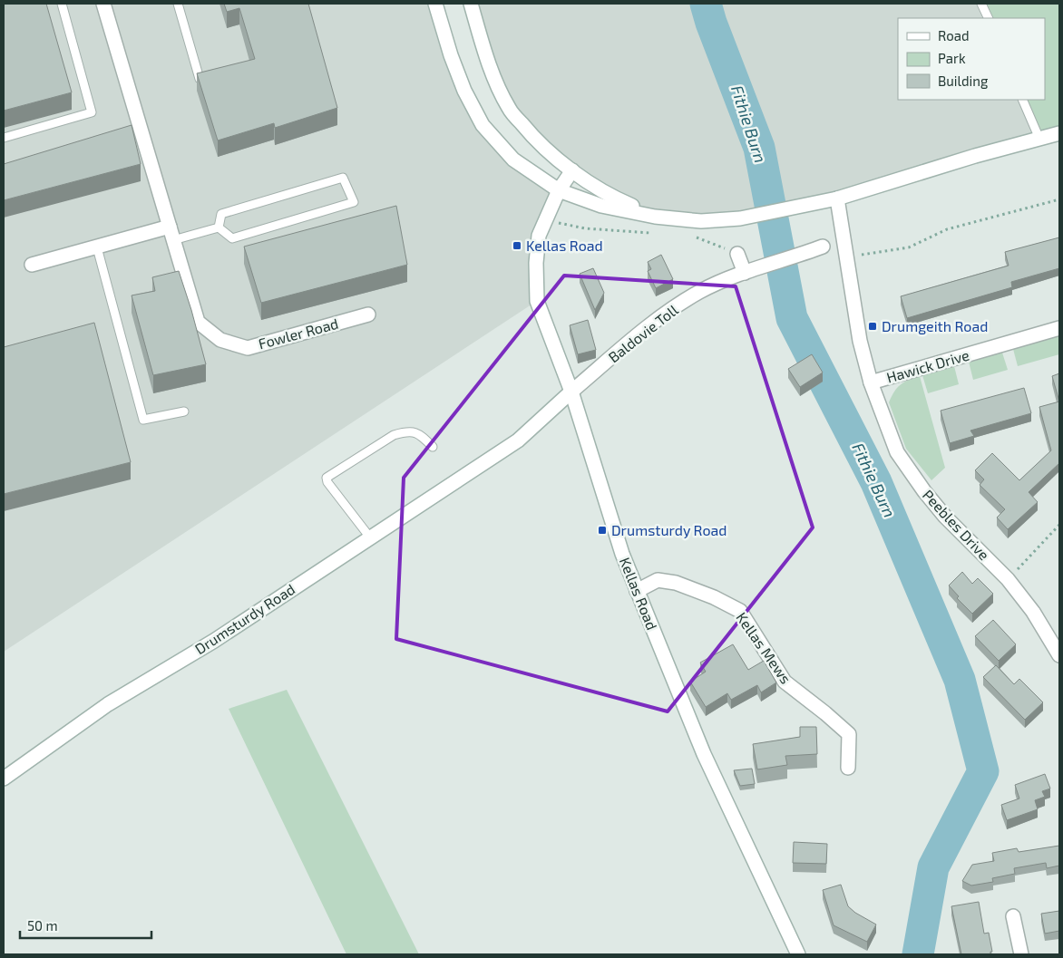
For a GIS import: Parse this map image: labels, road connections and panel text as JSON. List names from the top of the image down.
{
  "streets": {
    "main road": [
      "Fowler Road",
      "Baldovie Toll",
      "Hawick Drive",
      "Peebles Drive",
      "Kellas Road",
      "Drumsturdy Road",
      "Kellas Mews"
    ]
  },
  "crossings": [
    ["Baldovie Toll", "Kellas Road"],
    ["Baldovie Toll", "Drumsturdy Road"],
    ["Hawick Drive", "Peebles Drive"],
    ["Kellas Road", "Drumsturdy Road"],
    ["Kellas Road", "Kellas Mews"]
  ],
  "water": ["Fithie Burn"],
  "places": {
    "transit": ["Kellas Road", "Drumgeith Road", "Drumsturdy Road"]
  },
  "legend": ["Road", "Park", "Building"],
  "scale_bar": "50 m"
}
